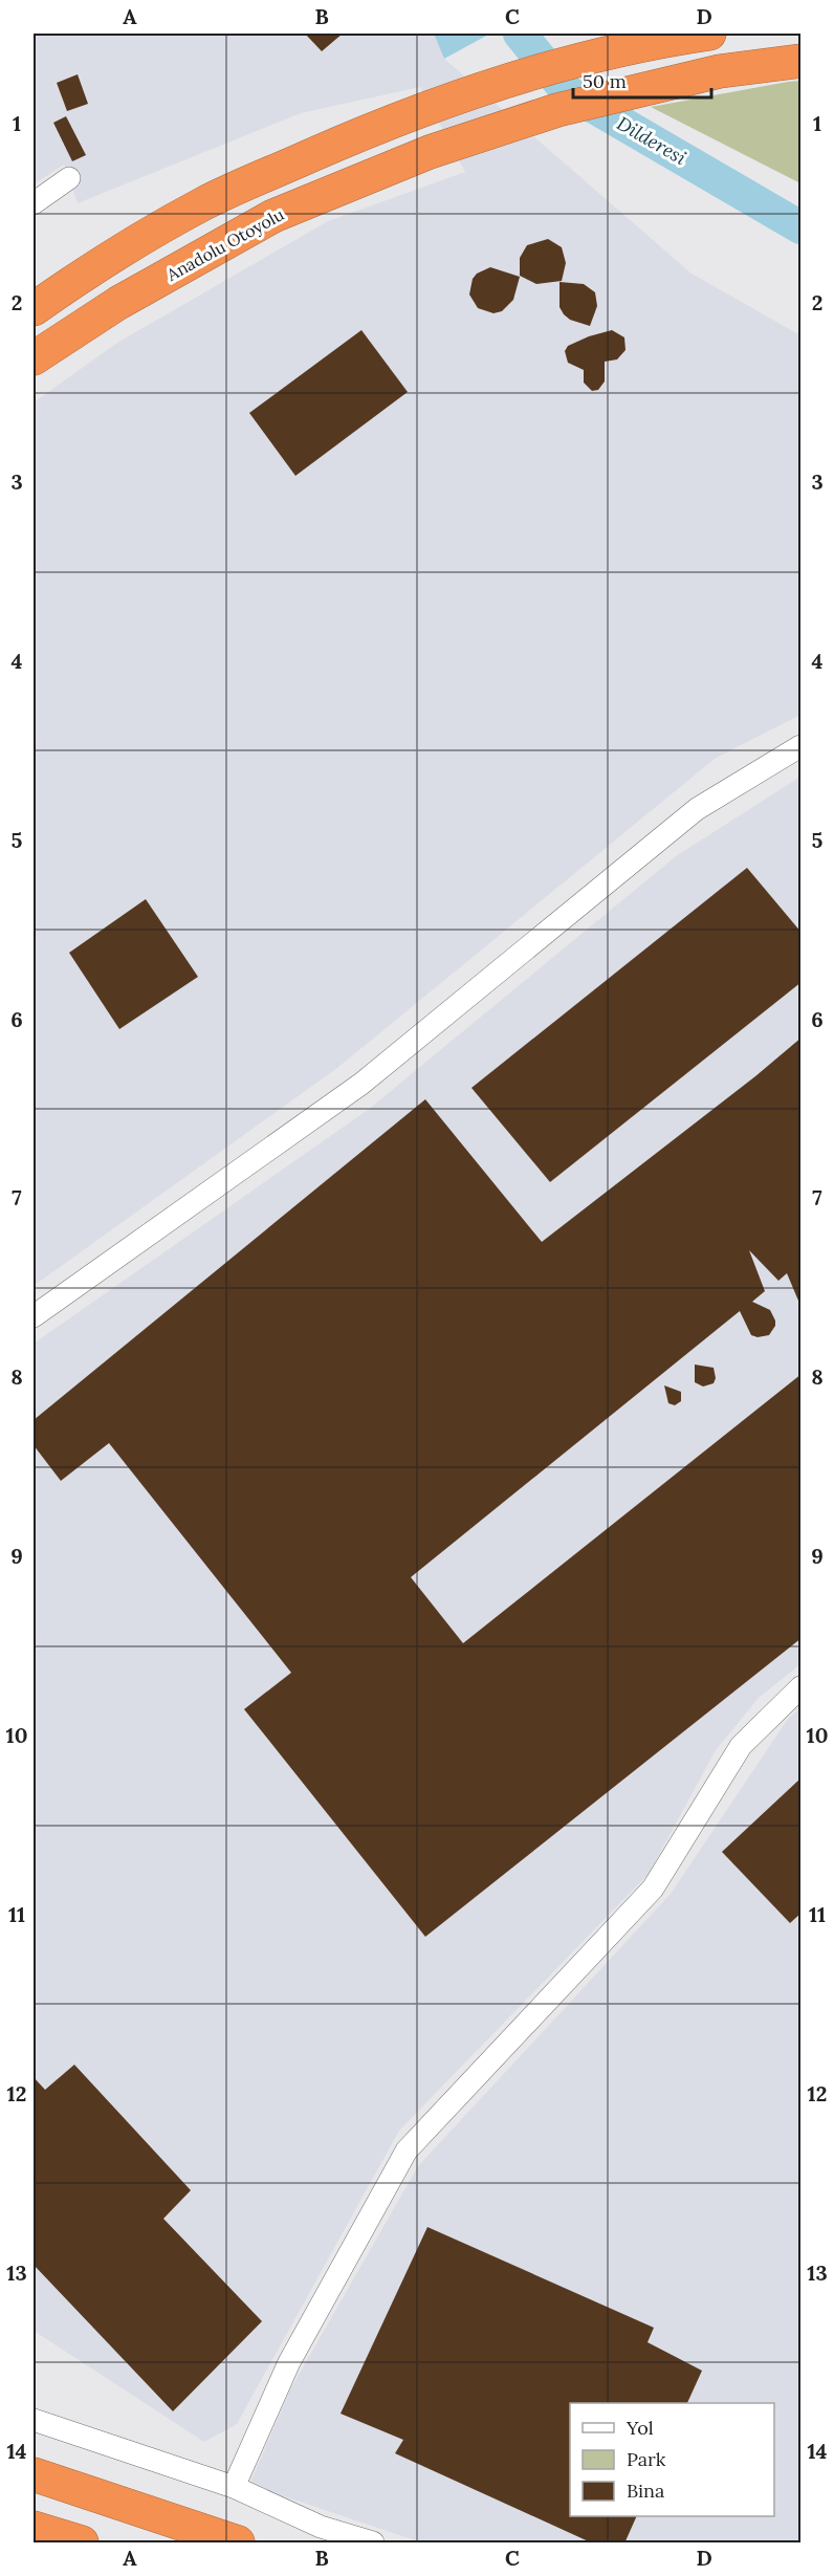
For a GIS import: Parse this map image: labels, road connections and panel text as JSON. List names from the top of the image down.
{
  "streets": {
    "highway": ["Anadolu Otoyolu"]
  },
  "water": ["Dilderesi"],
  "legend": ["Yol", "Park", "Bina"],
  "scale_bar": "50 m",
  "grid": {
    "columns": [
      "A",
      "B",
      "C",
      "D"
    ],
    "rows": [
      "1",
      "2",
      "3",
      "4",
      "5",
      "6",
      "7",
      "8",
      "9",
      "10",
      "11",
      "12",
      "13",
      "14"
    ]
  }
}
